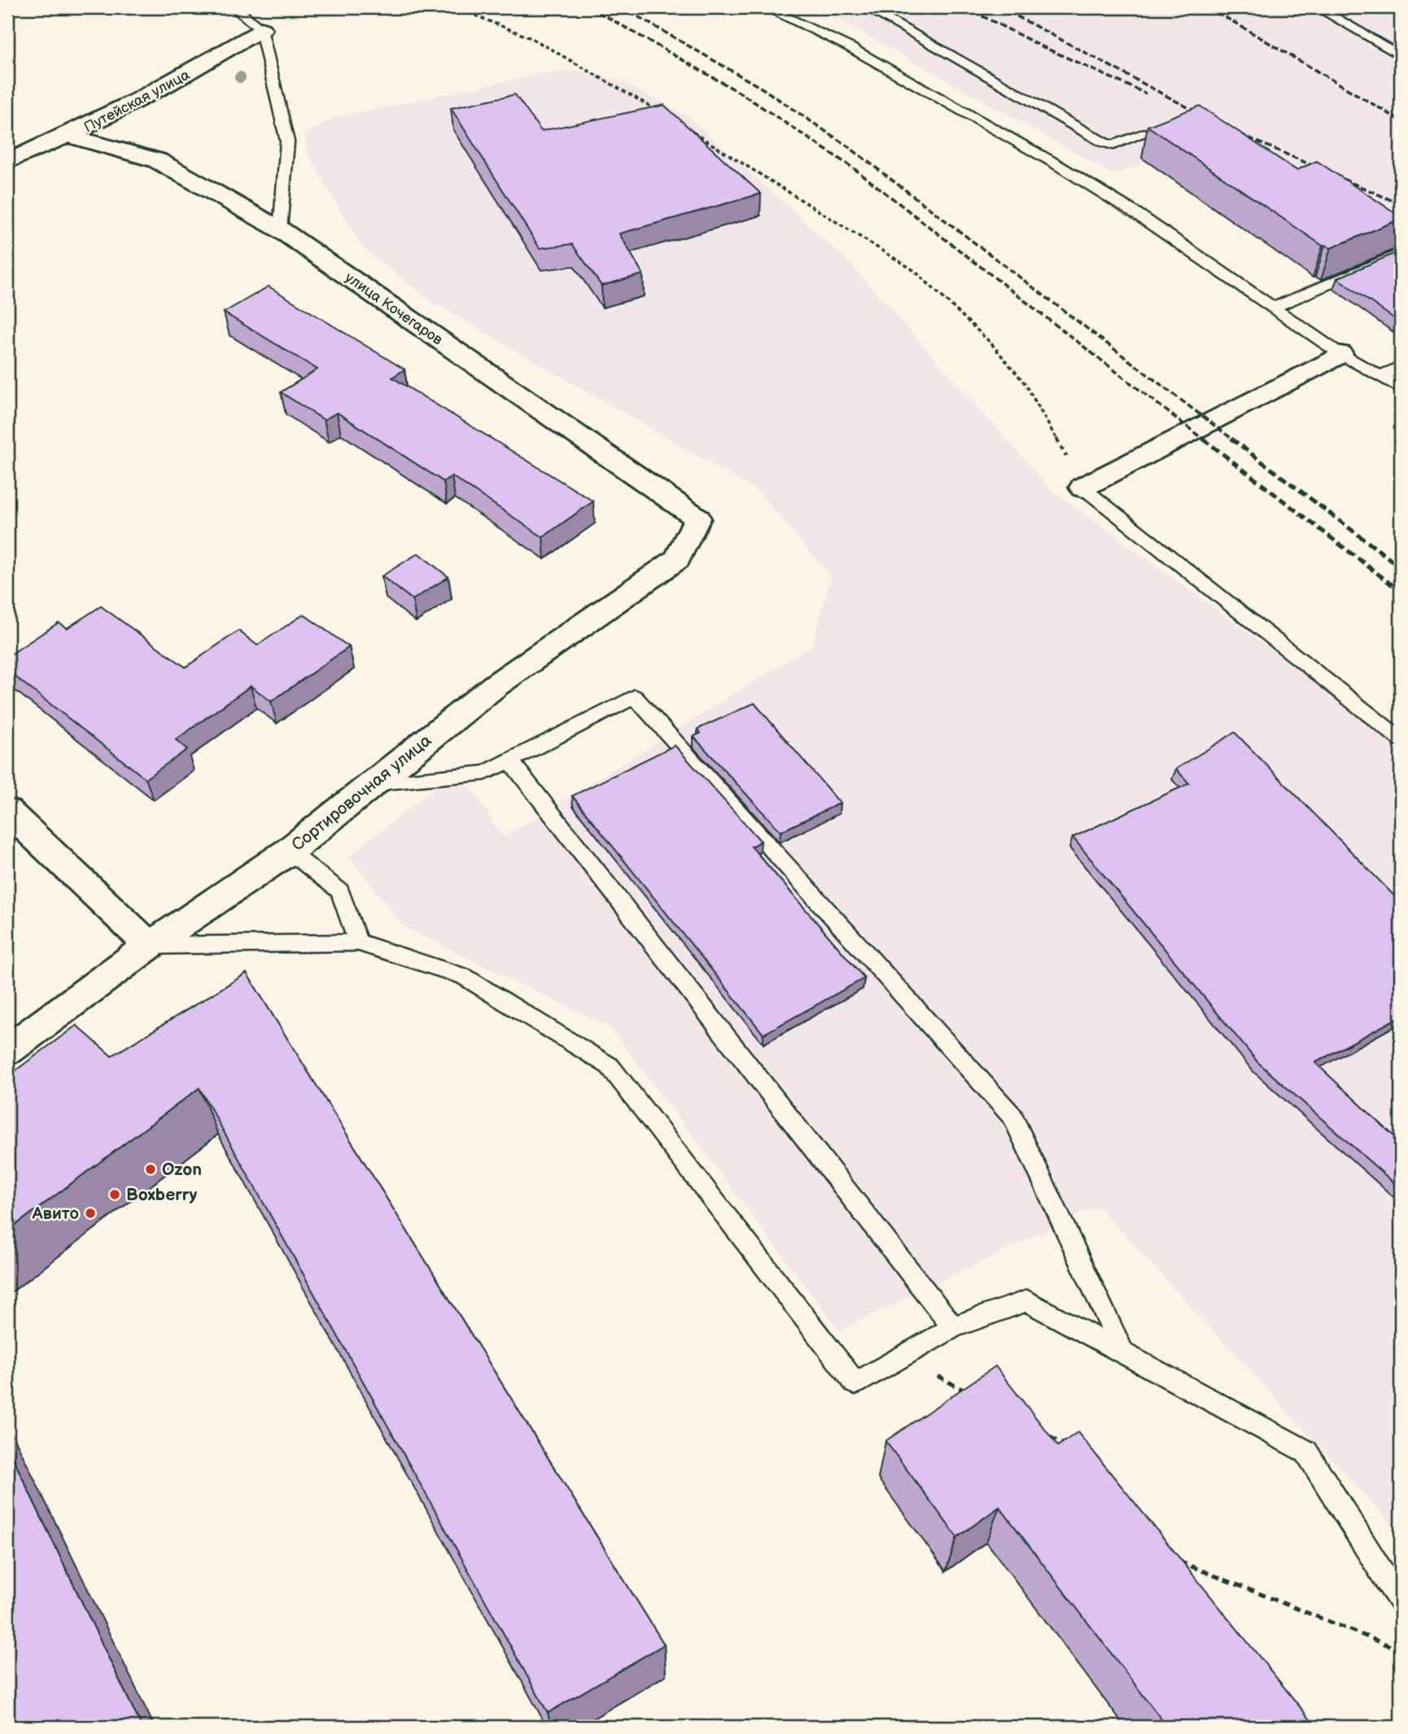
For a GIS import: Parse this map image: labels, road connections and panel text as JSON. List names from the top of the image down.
{
  "streets": {
    "street": ["Путейская улица", "улица Кочегаров", "Сортировочная улица"]
  },
  "crossings": [
    ["Путейская улица", "улица Кочегаров"],
    ["улица Кочегаров", "Сортировочная улица"]
  ],
  "places": ["Ozon", "Boxberry", "Авито"]
}
